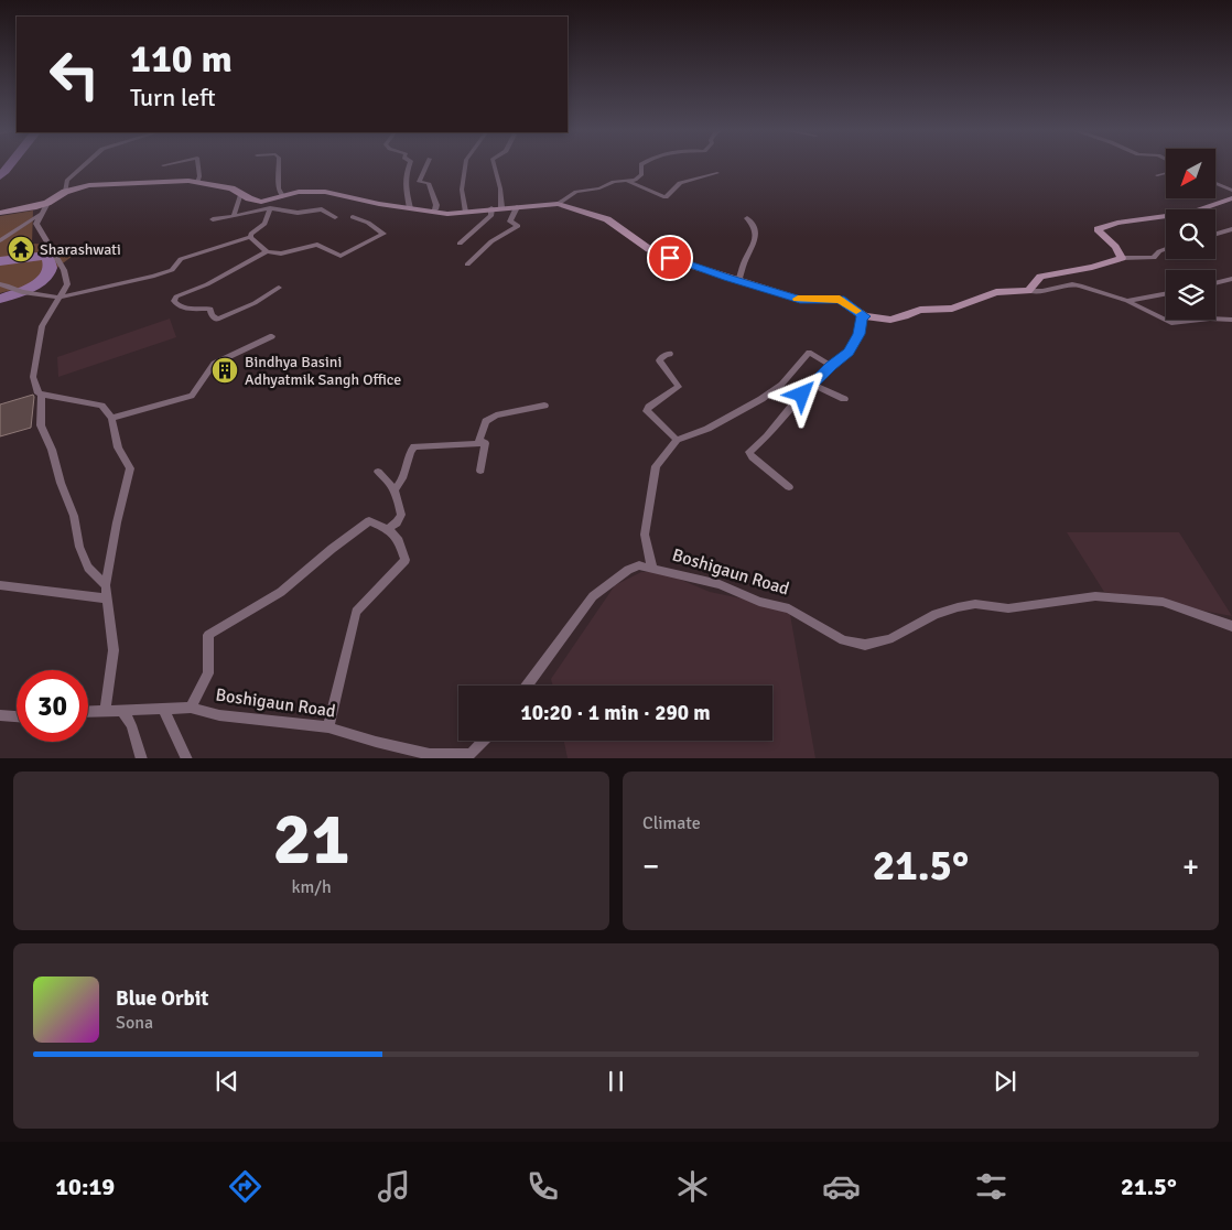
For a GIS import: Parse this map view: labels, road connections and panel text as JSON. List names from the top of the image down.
{
  "streets": {
    "street": ["Boshigaun Road"]
  },
  "places": {
    "temple": ["Sharashwati"],
    "building": ["Bindhya Basini Adhyatmik Sangh Office"]
  },
  "north": "bottom left",
  "page": {
    "turn": ["110 m", "Turn left"],
    "limit": "30",
    "trip": "10:20 · 1 min · 290 m",
    "tile": [
      ["21", "km/h"],
      "Climate"
    ],
    "heat": ["−", "21.5°", "+"],
    "song": ["Blue Orbit", "Sona"],
    "tabs": ["10:19", "21.5°"]
  }
}
